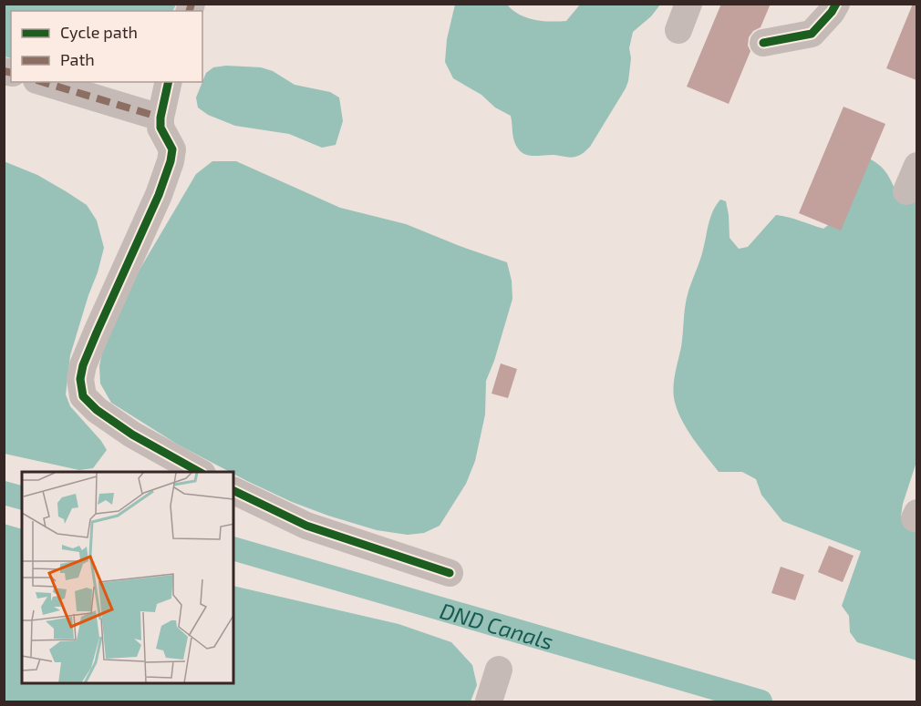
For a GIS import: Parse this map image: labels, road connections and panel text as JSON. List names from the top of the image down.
{
  "water": ["DND Canals"],
  "legend": ["Cycle path", "Path"]
}
